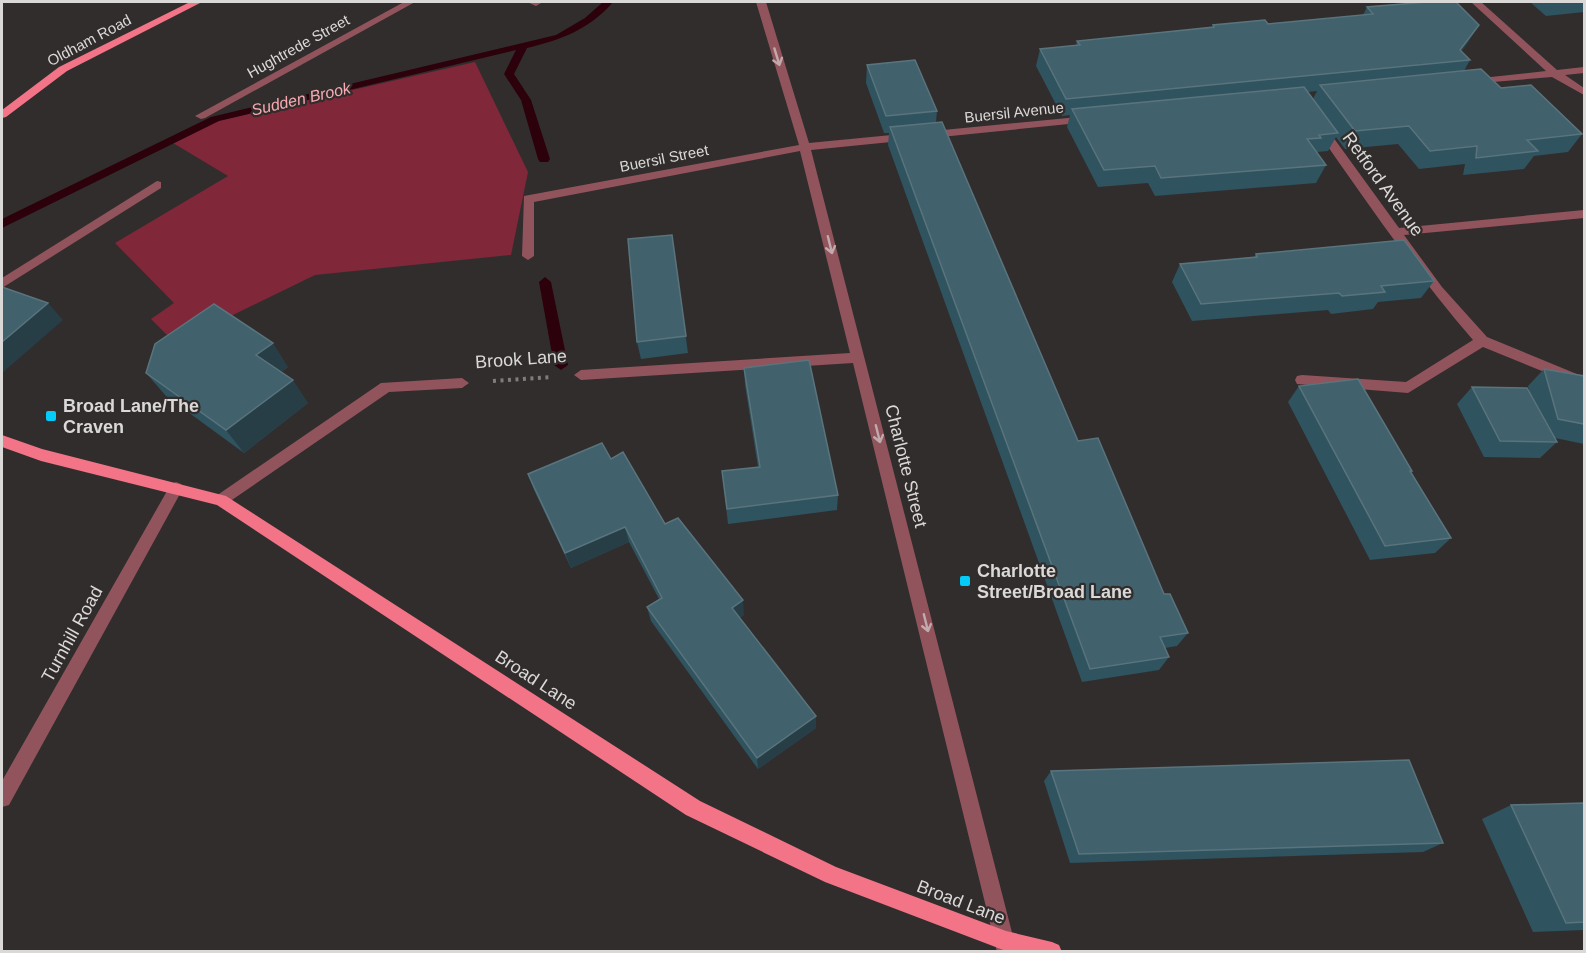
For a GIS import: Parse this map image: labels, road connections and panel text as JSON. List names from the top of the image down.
{
  "streets": {
    "main road": ["Oldham Road", "Broad Lane"],
    "street": [
      "Hughtrede Street",
      "Buersil Avenue",
      "Buersil Street",
      "Retford Avenue",
      "Brook Lane",
      "Charlotte Street",
      "Turnhill Road"
    ]
  },
  "crossings": [
    ["Buersil Avenue", "Buersil Street"],
    ["Buersil Avenue", "Charlotte Street"],
    ["Buersil Street", "Charlotte Street"],
    ["Brook Lane", "Charlotte Street"],
    ["Brook Lane", "Broad Lane"],
    ["Charlotte Street", "Broad Lane"],
    ["Turnhill Road", "Broad Lane"]
  ],
  "one_way": ["Charlotte Street"],
  "water": ["Sudden Brook"],
  "places": {
    "transit": ["Broad Lane/The Craven", "Charlotte Street/Broad Lane"]
  }
}
